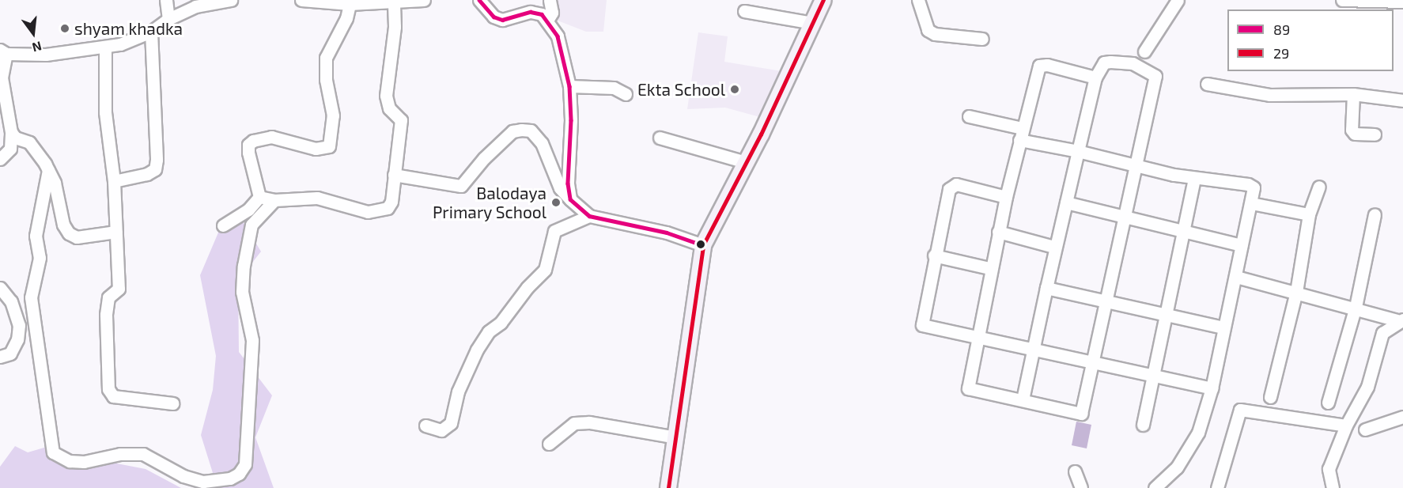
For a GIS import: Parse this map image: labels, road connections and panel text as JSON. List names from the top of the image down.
{
  "places": ["shyam khadka", "Ekta School", "Balodaya Primary School"],
  "lines": ["transit line 89", "transit line 29"],
  "legend": ["89", "29"],
  "north": "bottom"
}
